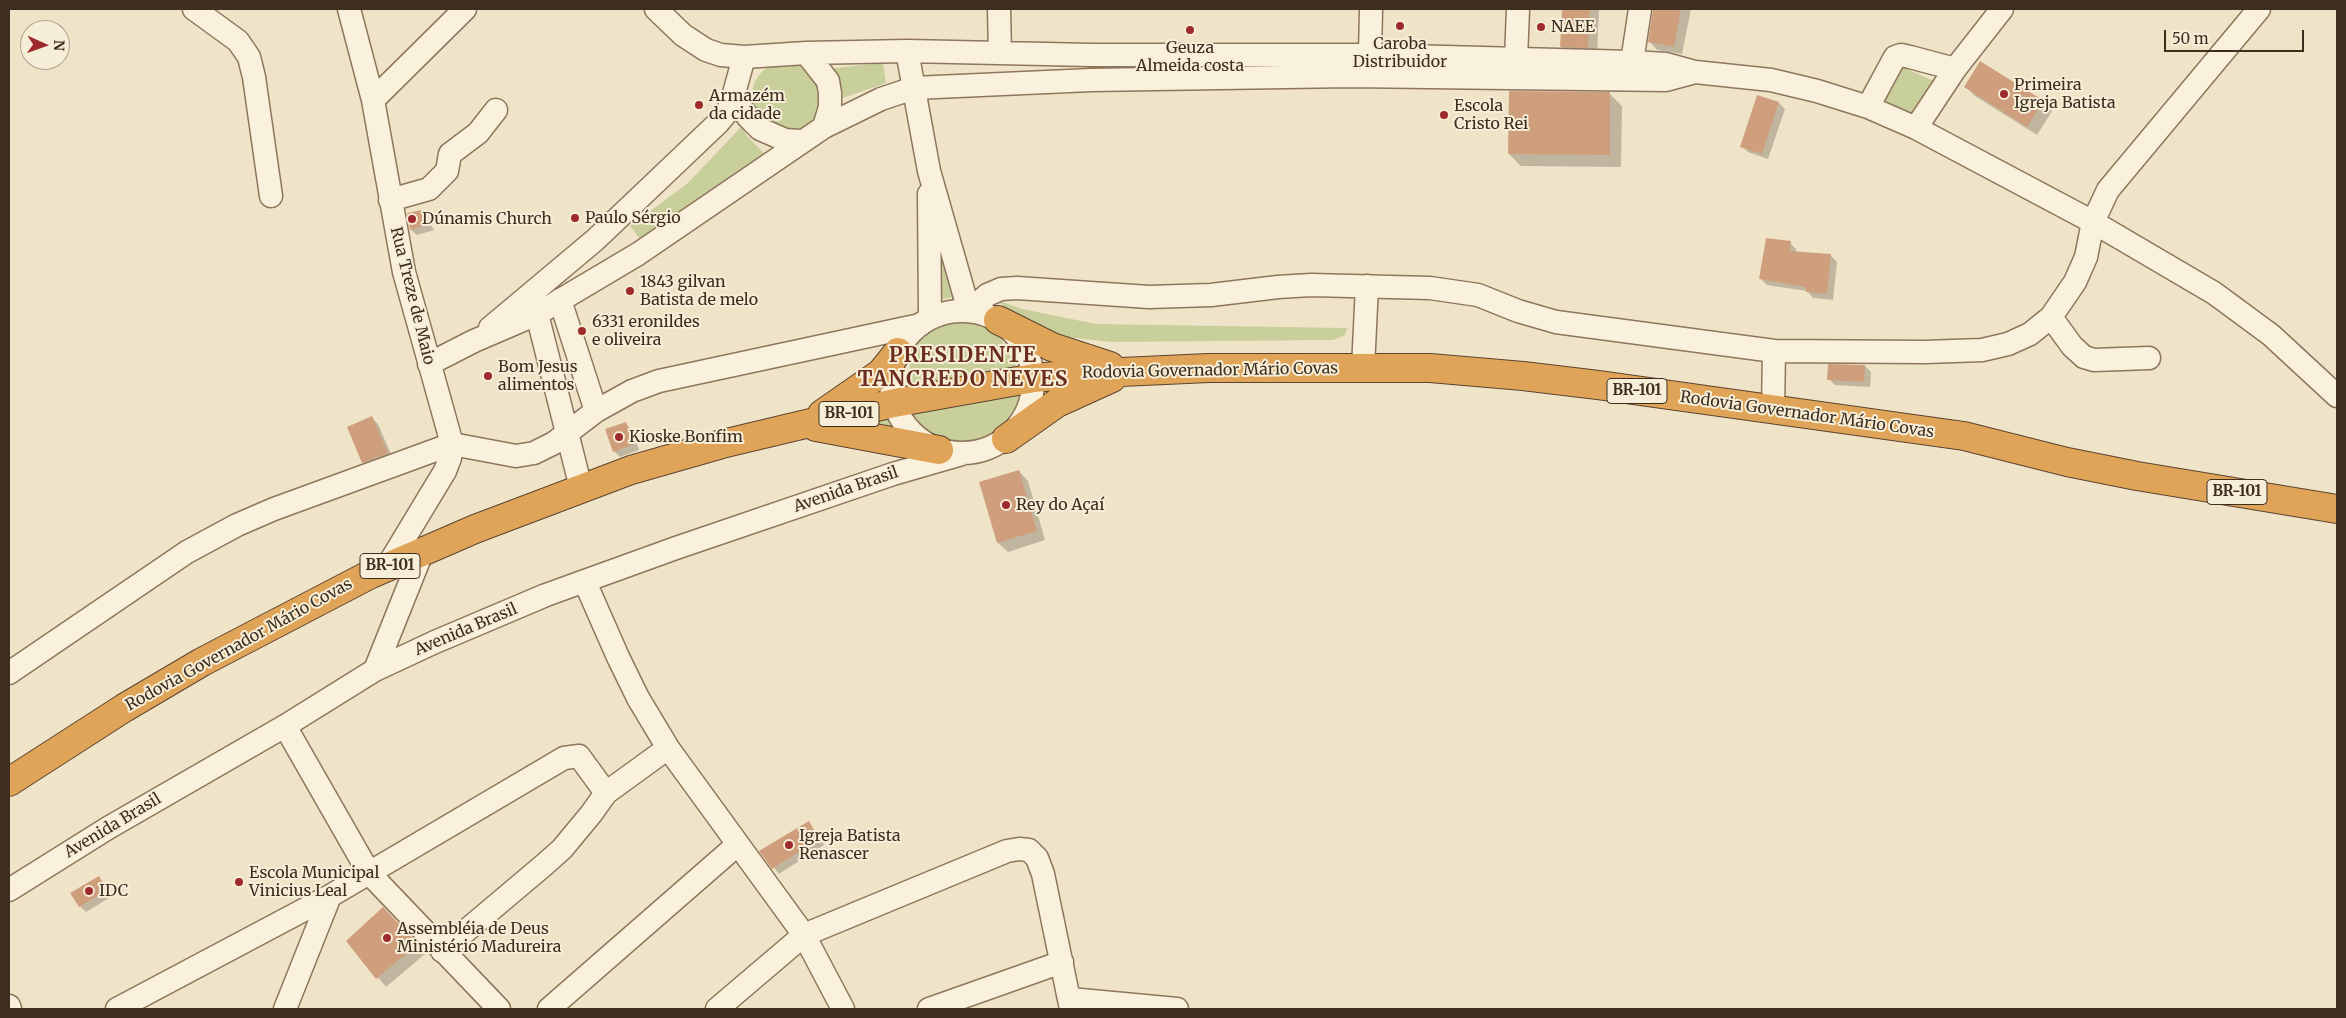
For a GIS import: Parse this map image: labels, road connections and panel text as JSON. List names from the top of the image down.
{
  "streets": {
    "highway": ["Rodovia Governador Mário Covas", "BR-101"],
    "street": ["Rua Treze de Maio", "Avenida Brasil"]
  },
  "crossings": [
    ["Rua Treze de Maio", "Rodovia Governador Mário Covas"]
  ],
  "districts": ["PRESIDENTE TANCREDO NEVES"],
  "places": [
    "Caroba Distribuidor",
    "NAEE",
    "Geuza Almeida costa",
    "Primeira Igreja Batista",
    "Armazém da cidade",
    "Escola Cristo Rei",
    "Paulo Sérgio",
    "Dúnamis Church",
    "1843 gilvan Batista de melo",
    "6331 eronildes e oliveira",
    "Bom Jesus alimentos",
    "Kioske Bonfim",
    "Rey do Açaí",
    "Igreja Batista Renascer",
    "Escola Municipal Vinicius Leal",
    "IDC",
    "Assembléia de Deus Ministério Madureira"
  ],
  "scale_bar": "50 m",
  "north": "right"
}
